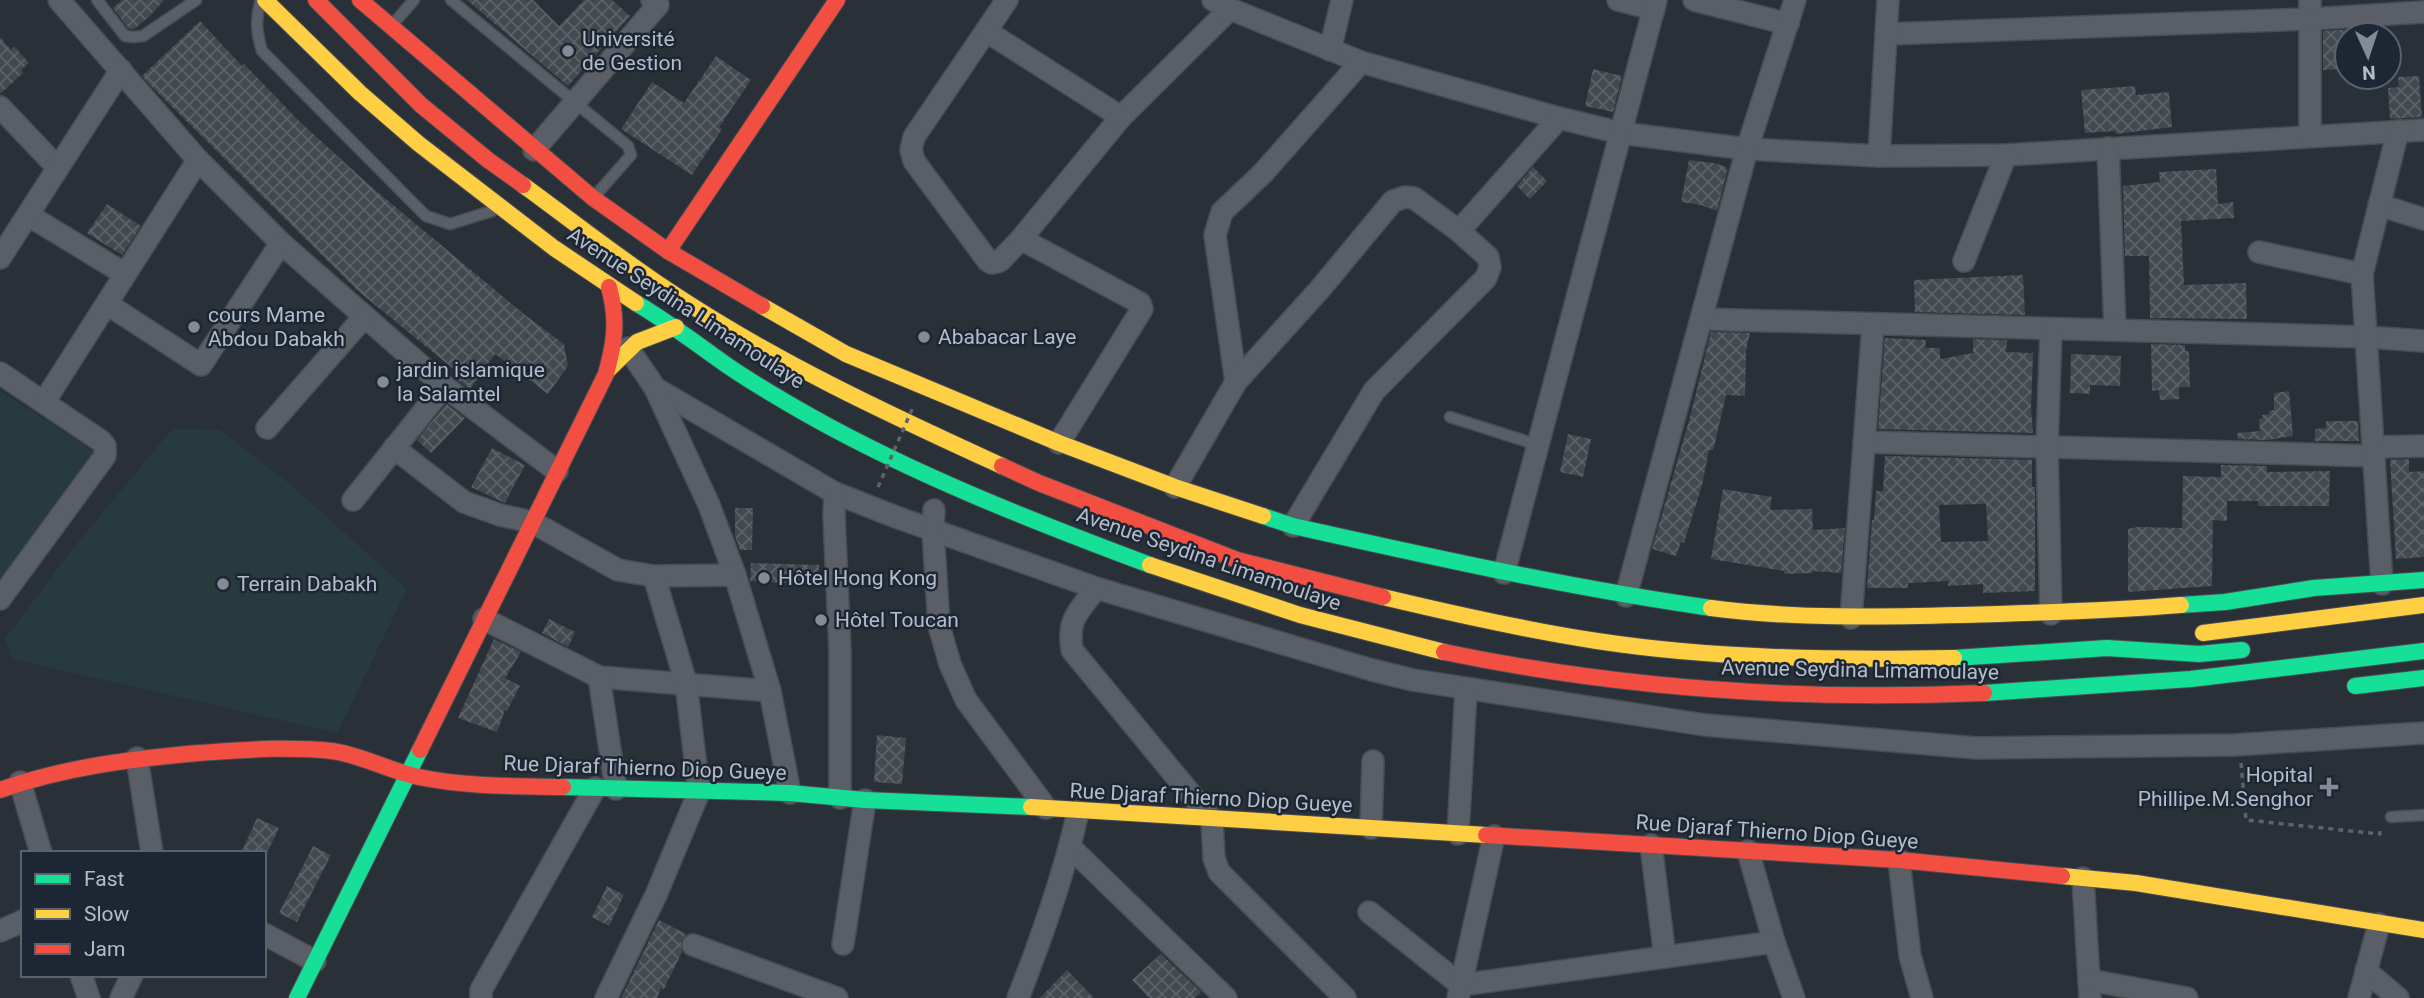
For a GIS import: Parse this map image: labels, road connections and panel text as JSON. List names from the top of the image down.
{
  "streets": {
    "main road": ["Avenue Seydina Limamoulaye", "Rue Djaraf Thierno Diop Gueye"]
  },
  "places": {
    "other": [
      "Université de Gestion",
      "cours Mame Abdou Dabakh",
      "Ababacar Laye",
      "jardin islamique la Salamtel",
      "Hôtel Hong Kong",
      "Terrain Dabakh",
      "Hôtel Toucan"
    ],
    "health": ["Hopital Phillipe.M.Senghor"]
  },
  "legend": ["Fast", "Slow", "Jam"],
  "north": "bottom"
}
